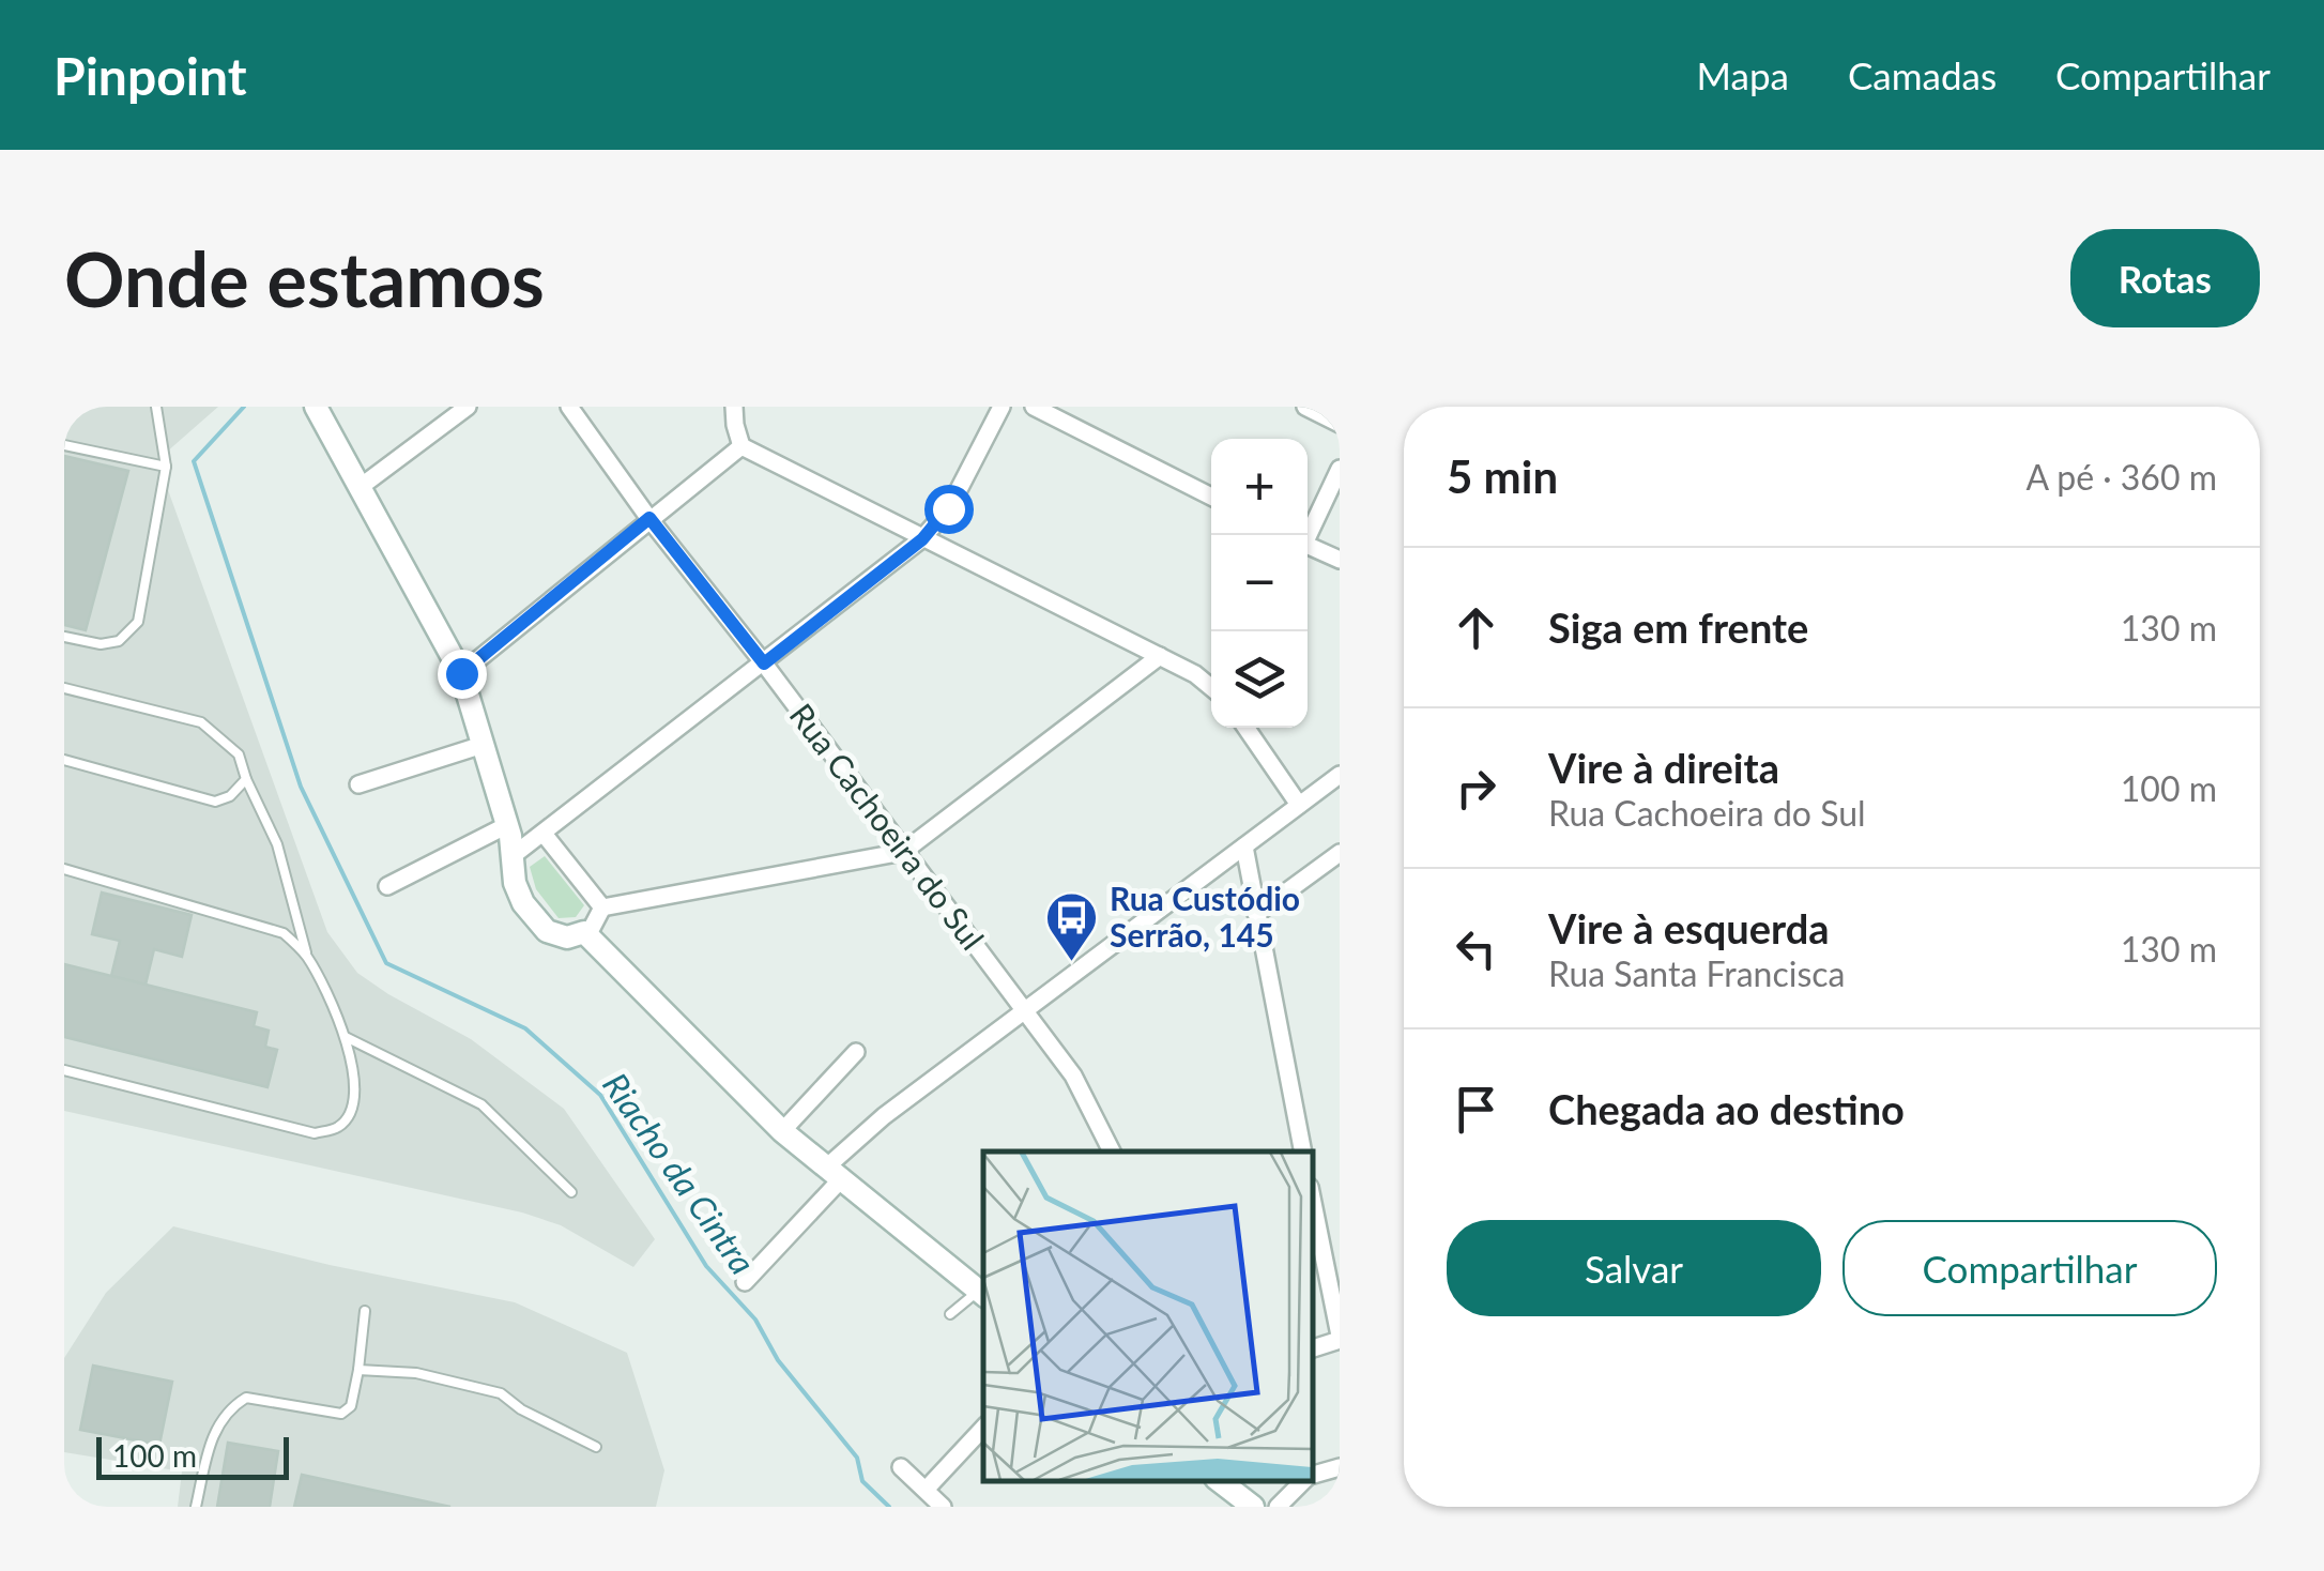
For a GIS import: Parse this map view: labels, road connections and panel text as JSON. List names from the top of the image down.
{
  "streets": {
    "street": ["Rua Cachoeira do Sul"]
  },
  "water": ["Riacho da Cintra"],
  "places": {
    "bus stop": ["Rua Custódio Serrão, 145"]
  },
  "scale_bar": "100 m",
  "page": {
    "header": "Pinpoint",
    "nav": ["Mapa", "Camadas", "Compartilhar"],
    "buttons": [
      "Rotas",
      ["Salvar", "Compartilhar"]
    ],
    "title": "Onde estamos",
    "heading": ["5 min", "A pé · 360 m"],
    "map_buttons": ["+", "−"],
    "list": [
      ["Siga em frente", "130 m"],
      ["Vire à direita", "Rua Cachoeira do Sul", "100 m"],
      ["Vire à esquerda", "Rua Santa Francisca", "130 m"],
      "Chegada ao destino"
    ],
    "scale": "100 m"
  }
}
